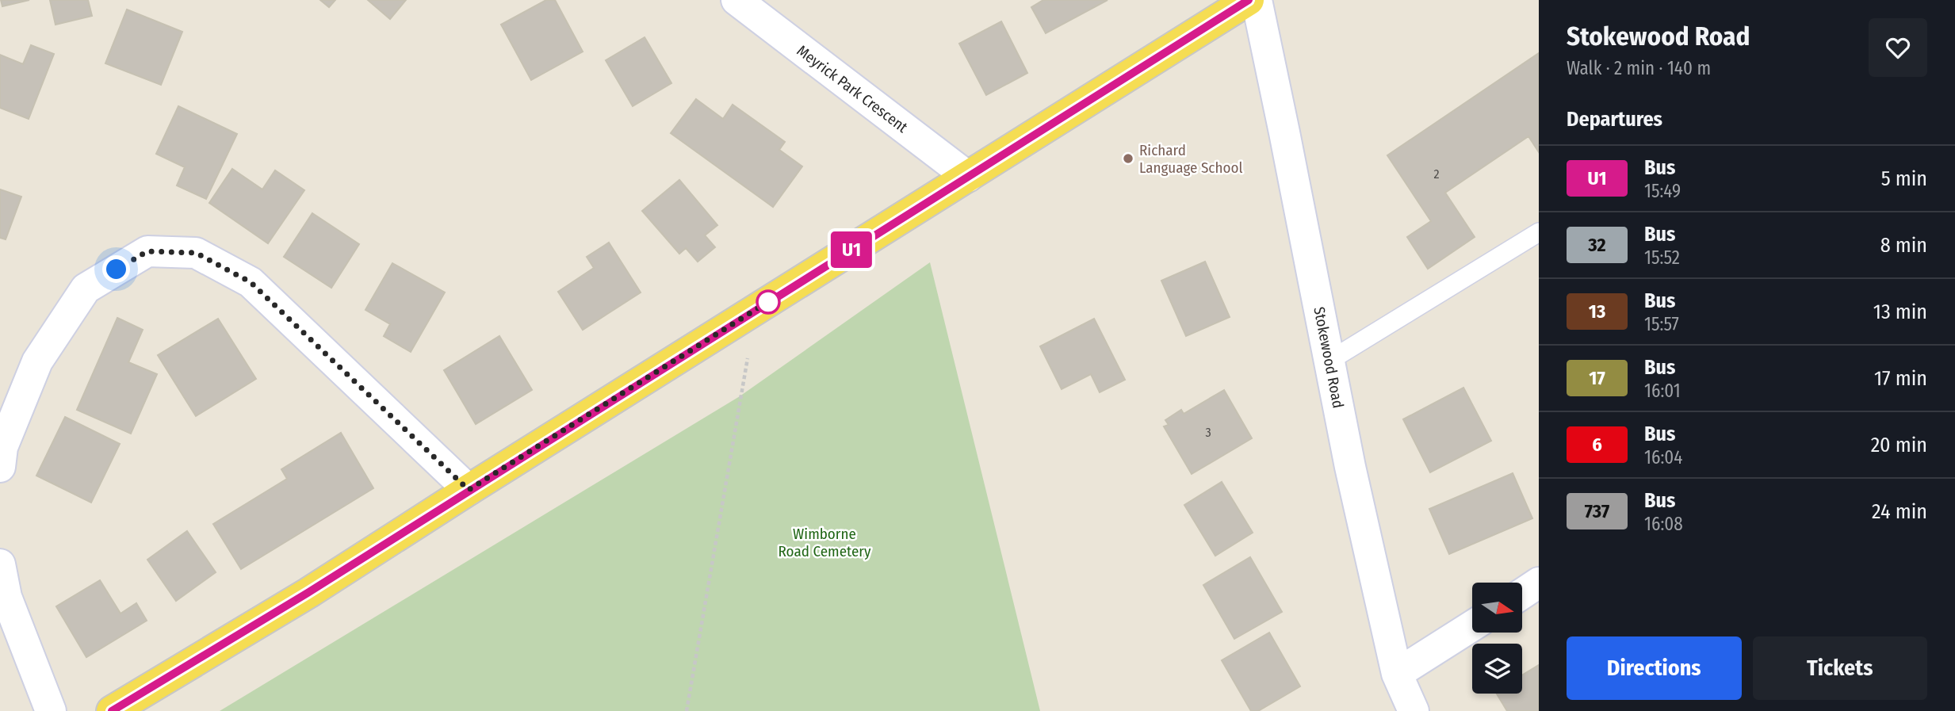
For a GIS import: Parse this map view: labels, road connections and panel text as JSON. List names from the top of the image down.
{
  "streets": {
    "street": ["Meyrick Park Crescent", "Stokewood Road"]
  },
  "parks": ["Wimborne Road Cemetery"],
  "places": ["Richard Language School"],
  "lines": ["bus line U1"],
  "house_numbers": ["2", "3"],
  "north": "right",
  "page": {
    "on_map": "U1",
    "heading": [
      ["Stokewood Road", "Walk · 2 min · 140 m"],
      "Departures"
    ],
    "list": [
      {
        "mark": "U1",
        "name": "Bus",
        "note": "15:49",
        "value": "5 min"
      },
      {
        "mark": "32",
        "name": "Bus",
        "note": "15:52",
        "value": "8 min"
      },
      {
        "mark": "13",
        "name": "Bus",
        "note": "15:57",
        "value": "13 min"
      },
      {
        "mark": "17",
        "name": "Bus",
        "note": "16:01",
        "value": "17 min"
      },
      {
        "mark": "6",
        "name": "Bus",
        "note": "16:04",
        "value": "20 min"
      },
      {
        "mark": "737",
        "name": "Bus",
        "note": "16:08",
        "value": "24 min"
      }
    ],
    "buttons": ["Directions", "Tickets"]
  }
}
